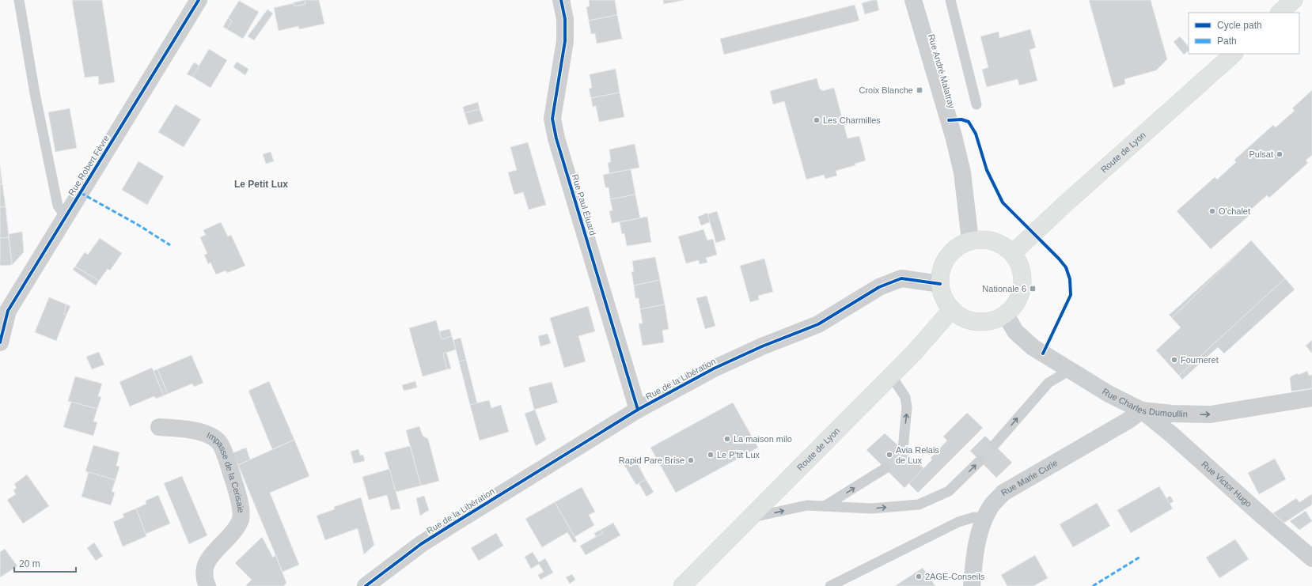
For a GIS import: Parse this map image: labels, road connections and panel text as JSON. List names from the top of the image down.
{
  "streets": {
    "main road": ["Route de Lyon"],
    "street": [
      "Rue André Malatray",
      "Rue Robert Fèvre",
      "Rue Paul Éluard",
      "Rue de la Libération",
      "Rue Charles Dumoullin",
      "Impasse de la Cerisaie",
      "Rue Marie Curie",
      "Rue Victor Hugo"
    ]
  },
  "crossings": [
    ["Rue André Malatray", "Route de Lyon"],
    ["Rue André Malatray", "Rue de la Libération"],
    ["Rue André Malatray", "Rue Charles Dumoullin"],
    ["Route de Lyon", "Rue de la Libération"],
    ["Route de Lyon", "Rue Charles Dumoullin"],
    ["Rue Paul Éluard", "Rue de la Libération"],
    ["Rue de la Libération", "Rue Charles Dumoullin"],
    ["Rue Charles Dumoullin", "Rue Marie Curie"],
    ["Rue Charles Dumoullin", "Rue Victor Hugo"],
    ["Rue Marie Curie", "Rue Victor Hugo"]
  ],
  "one_way": ["Rue Charles Dumoullin"],
  "districts": ["Le Petit Lux"],
  "places": {
    "transit": ["Croix Blanche", "Nationale 6"],
    "other": [
      "Les Charmilles",
      "Pulsat",
      "O'chalet",
      "Fourneret",
      "La maison milo",
      "Le P'tit Lux",
      "Avia Relais de Lux",
      "Rapid Pare Brise",
      "2AGE-Conseils"
    ]
  },
  "legend": ["Cycle path", "Path"],
  "scale_bar": "20 m"
}
